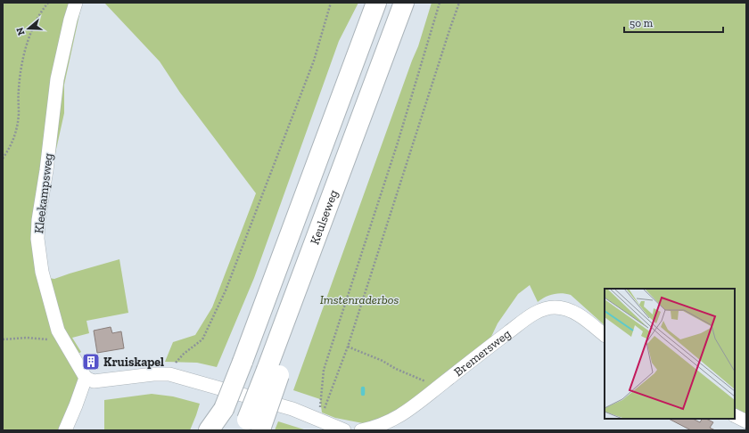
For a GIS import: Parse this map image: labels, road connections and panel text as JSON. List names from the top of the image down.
{
  "streets": {
    "highway": ["Keulseweg"],
    "street": ["Kleekampsweg", "Bremersweg"]
  },
  "parks": ["Imstenraderbos"],
  "places": {
    "building": ["Kruiskapel"]
  },
  "scale_bar": "50 m",
  "north": "left"
}
